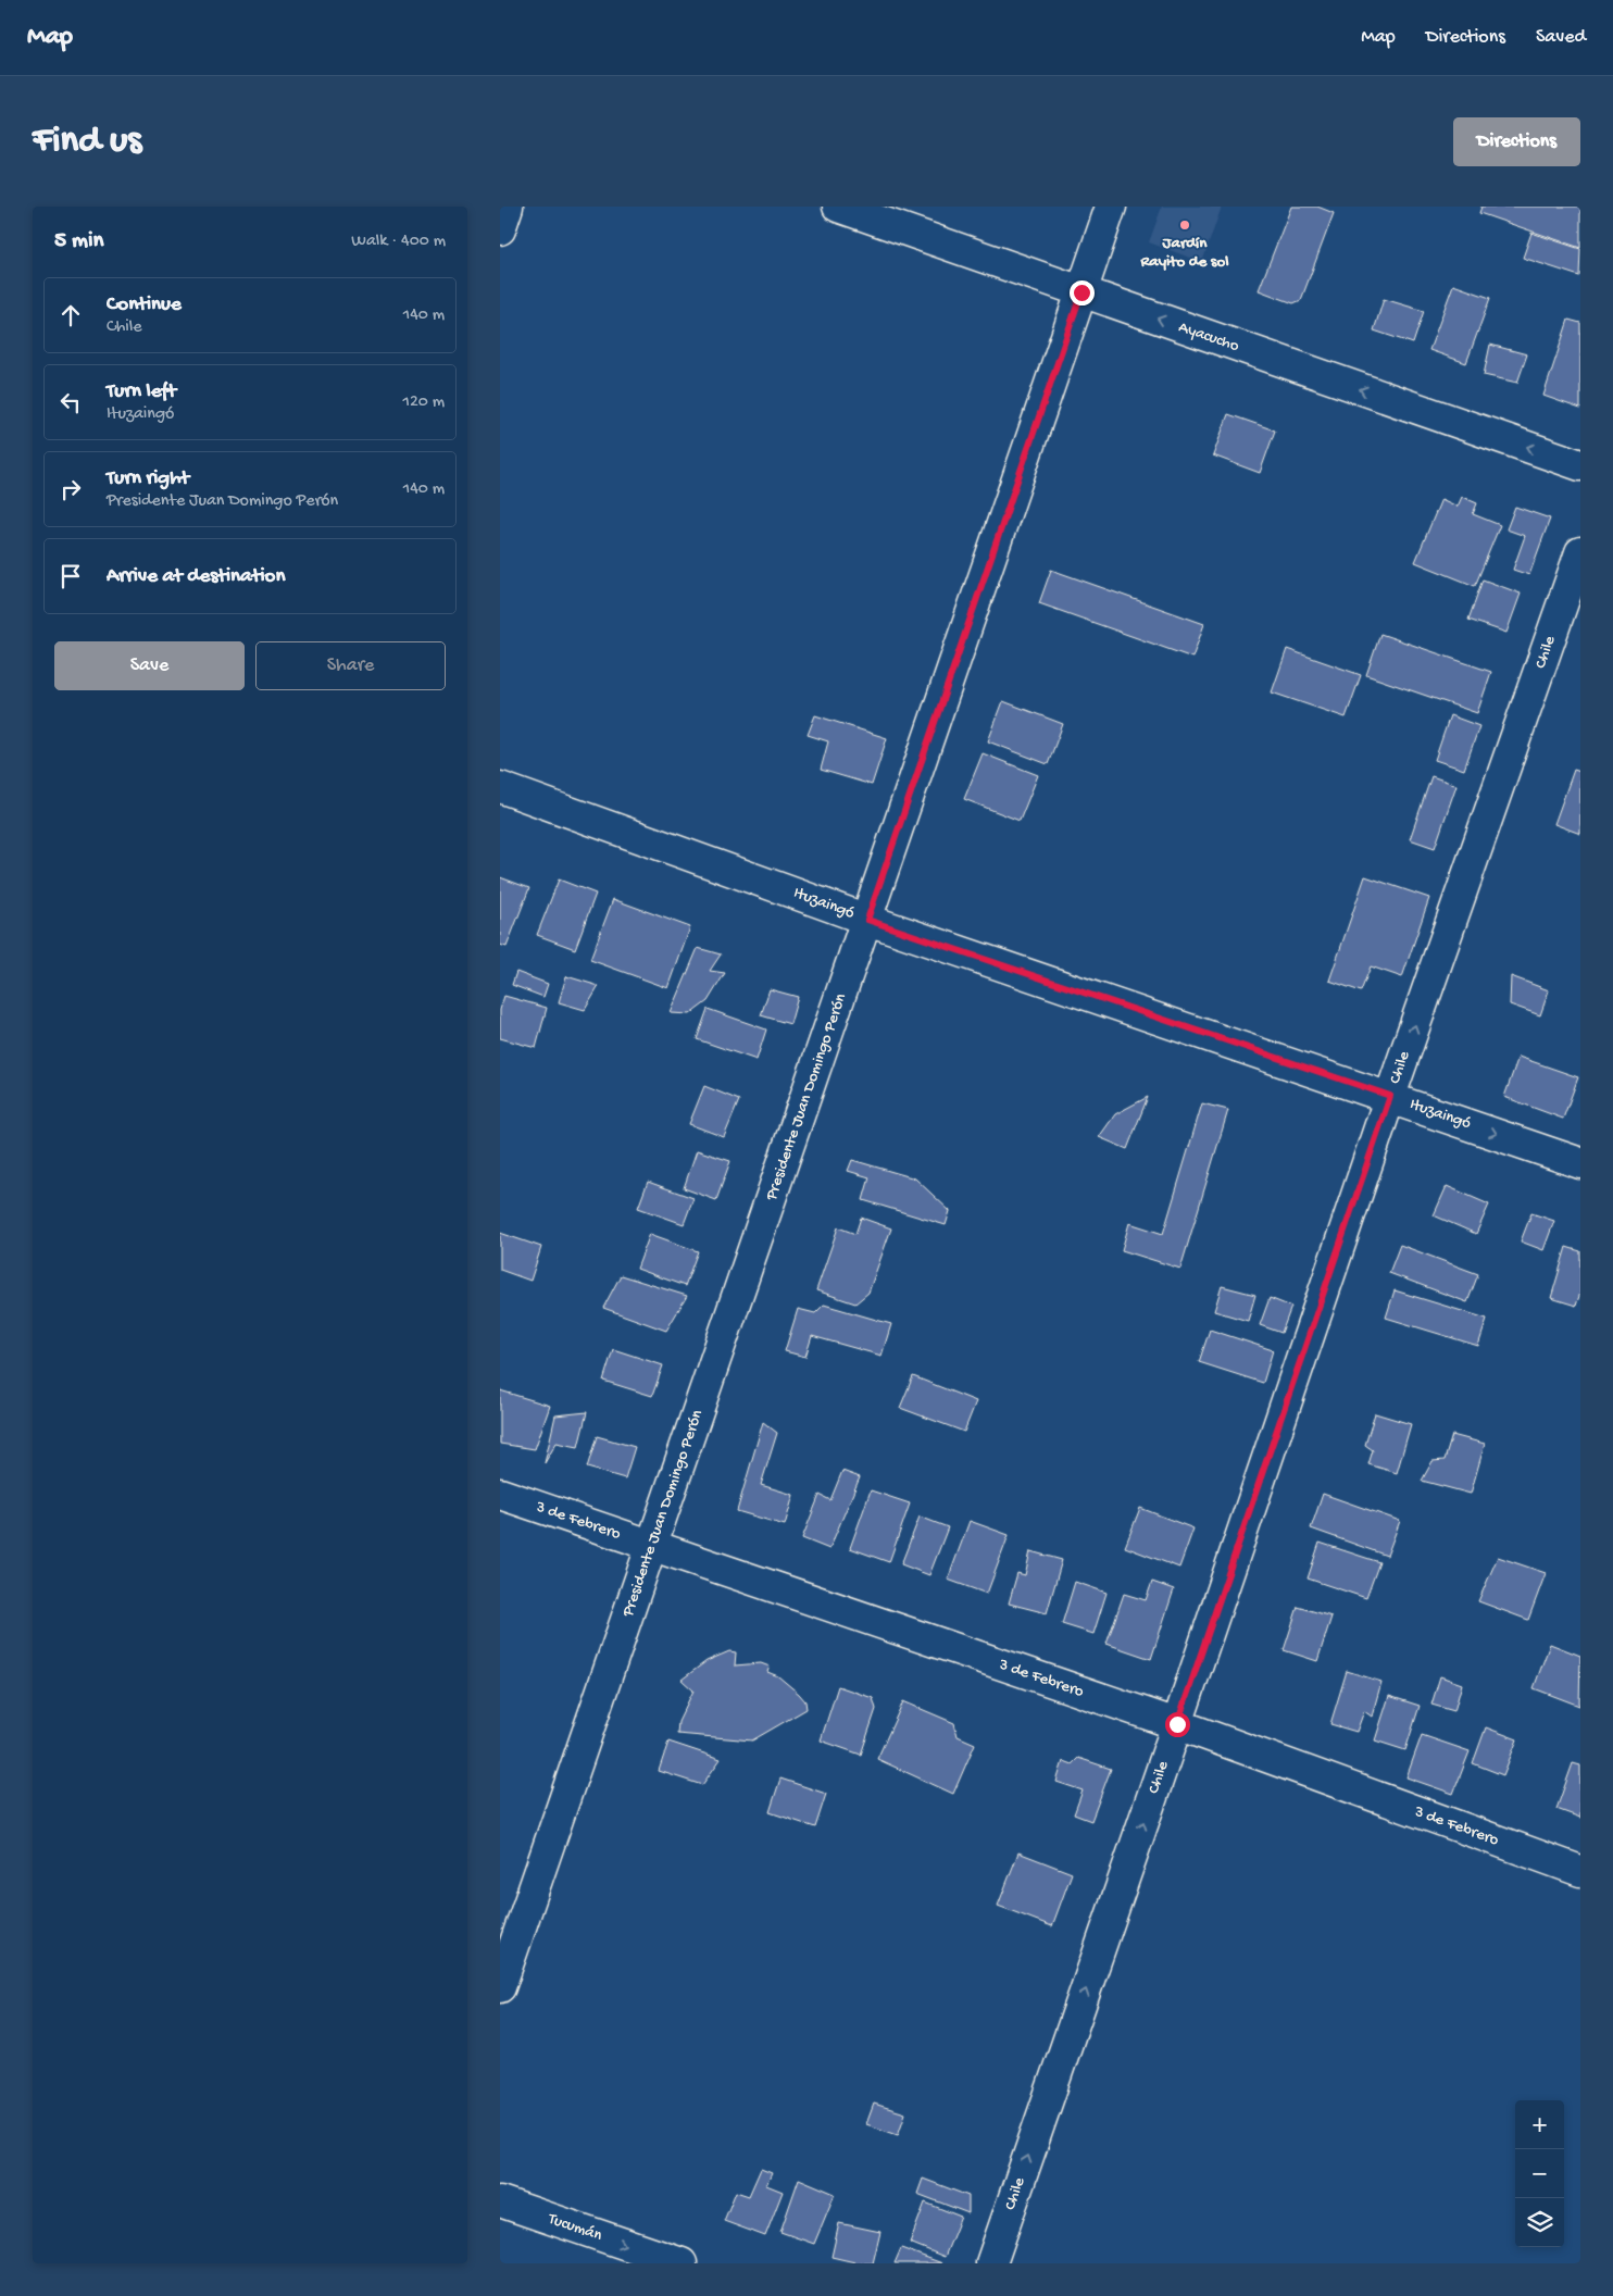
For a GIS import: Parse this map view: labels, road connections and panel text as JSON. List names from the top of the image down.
{
  "streets": {
    "street": [
      "Ayacucho",
      "Chile",
      "Ituzaingó",
      "Presidente Juan Domingo Perón",
      "3 de Febrero",
      "Tucumán"
    ]
  },
  "crossings": [
    ["Ayacucho", "Presidente Juan Domingo Perón"],
    ["Chile", "Ituzaingó"],
    ["Chile", "3 de Febrero"],
    ["Ituzaingó", "Presidente Juan Domingo Perón"],
    ["Presidente Juan Domingo Perón", "3 de Febrero"]
  ],
  "one_way": ["Ayacucho", "Chile", "Tucumán"],
  "places": ["Jardín Rayito de sol"],
  "page": {
    "header": "Map",
    "nav": ["Map", "Directions", "Saved"],
    "buttons": [
      "Directions",
      ["Save", "Share"]
    ],
    "title": "Find us",
    "heading": ["5 min", "Walk · 400 m"],
    "list": [
      ["Continue", "Chile", "140 m"],
      ["Turn left", "Ituzaingó", "120 m"],
      ["Turn right", "Presidente Juan Domingo Perón", "140 m"],
      "Arrive at destination"
    ],
    "map_buttons": ["+", "−"]
  }
}
